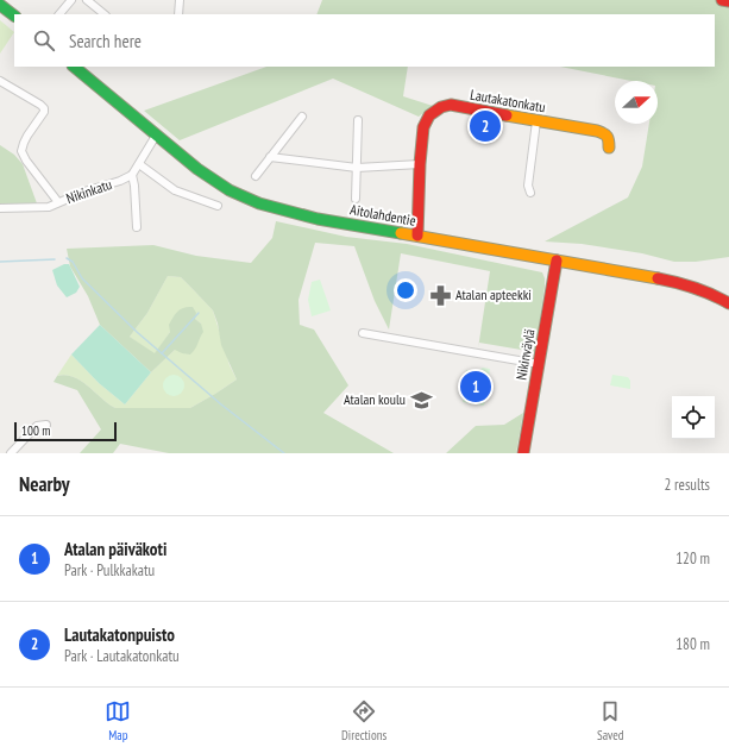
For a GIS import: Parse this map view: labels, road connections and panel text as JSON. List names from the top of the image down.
{
  "streets": {
    "main road": ["Lautakatonkatu", "Aitolahdentie", "Nikinväylä"],
    "street": ["Nikinkatu"]
  },
  "crossings": [
    ["Lautakatonkatu", "Aitolahdentie"],
    ["Aitolahdentie", "Nikinväylä"]
  ],
  "places": {
    "pharmacy": ["Atalan apteekki"],
    "school or university": ["Atalan koulu"]
  },
  "scale_bar": "100 m",
  "north": "right",
  "page": {
    "search": "Search here",
    "pins": ["2", "1"],
    "scale": "100 m",
    "heading": ["Nearby", "2 results"],
    "list": [
      {
        "mark": "1",
        "name": "Atalan päiväkoti",
        "note": "Park · Pulkkakatu",
        "value": "120 m"
      },
      {
        "mark": "2",
        "name": "Lautakatonpuisto",
        "note": "Park · Lautakatonkatu",
        "value": "180 m"
      }
    ],
    "nav": ["Map", "Directions", "Saved"]
  }
}
